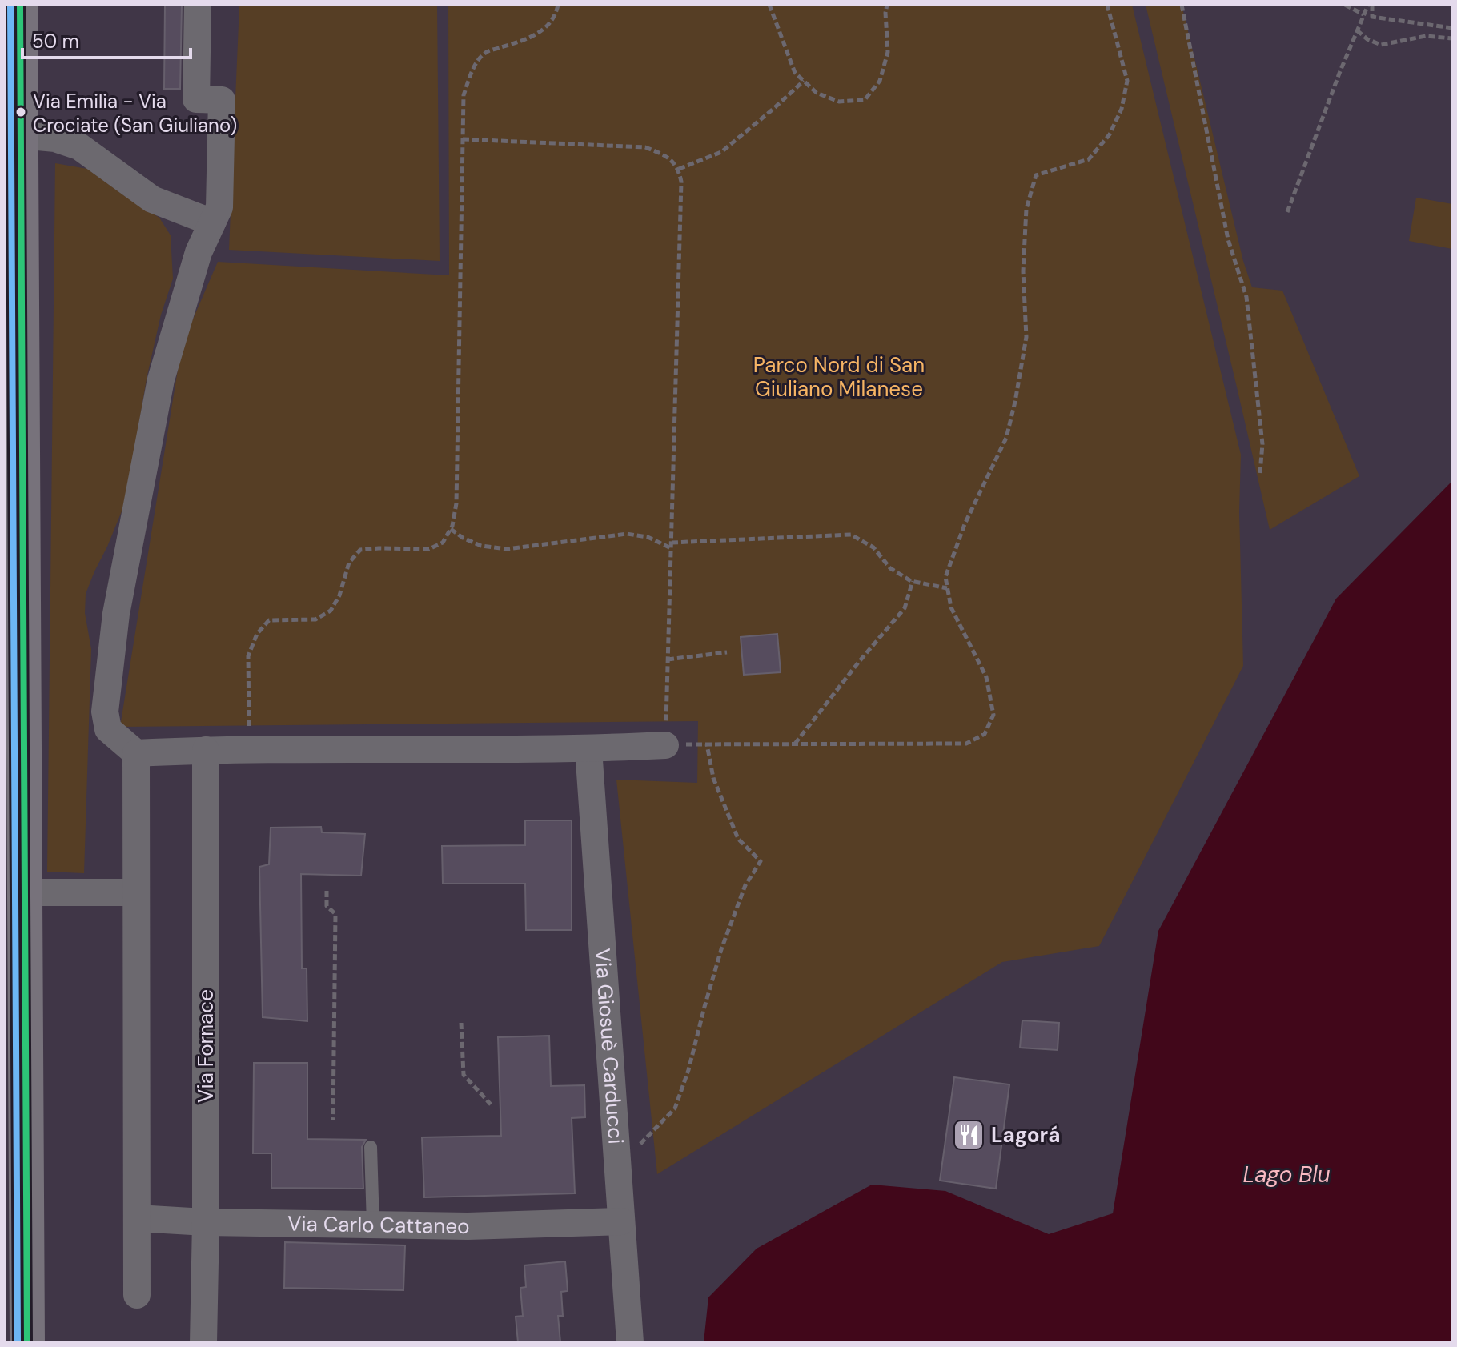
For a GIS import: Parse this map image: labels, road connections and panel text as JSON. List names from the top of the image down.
{
  "streets": {
    "street": ["Via Giosuè Carducci", "Via Fornace", "Via Carlo Cattaneo"]
  },
  "crossings": [
    ["Via Giosuè Carducci", "Via Carlo Cattaneo"],
    ["Via Fornace", "Via Carlo Cattaneo"]
  ],
  "water": ["Lago Blu"],
  "parks": ["Parco Nord di San Giuliano Milanese"],
  "places": {
    "other": ["Via Emilia - Via Crociate (San Giuliano)"],
    "restaurant": ["Lagorá"]
  },
  "scale_bar": "50 m"
}
